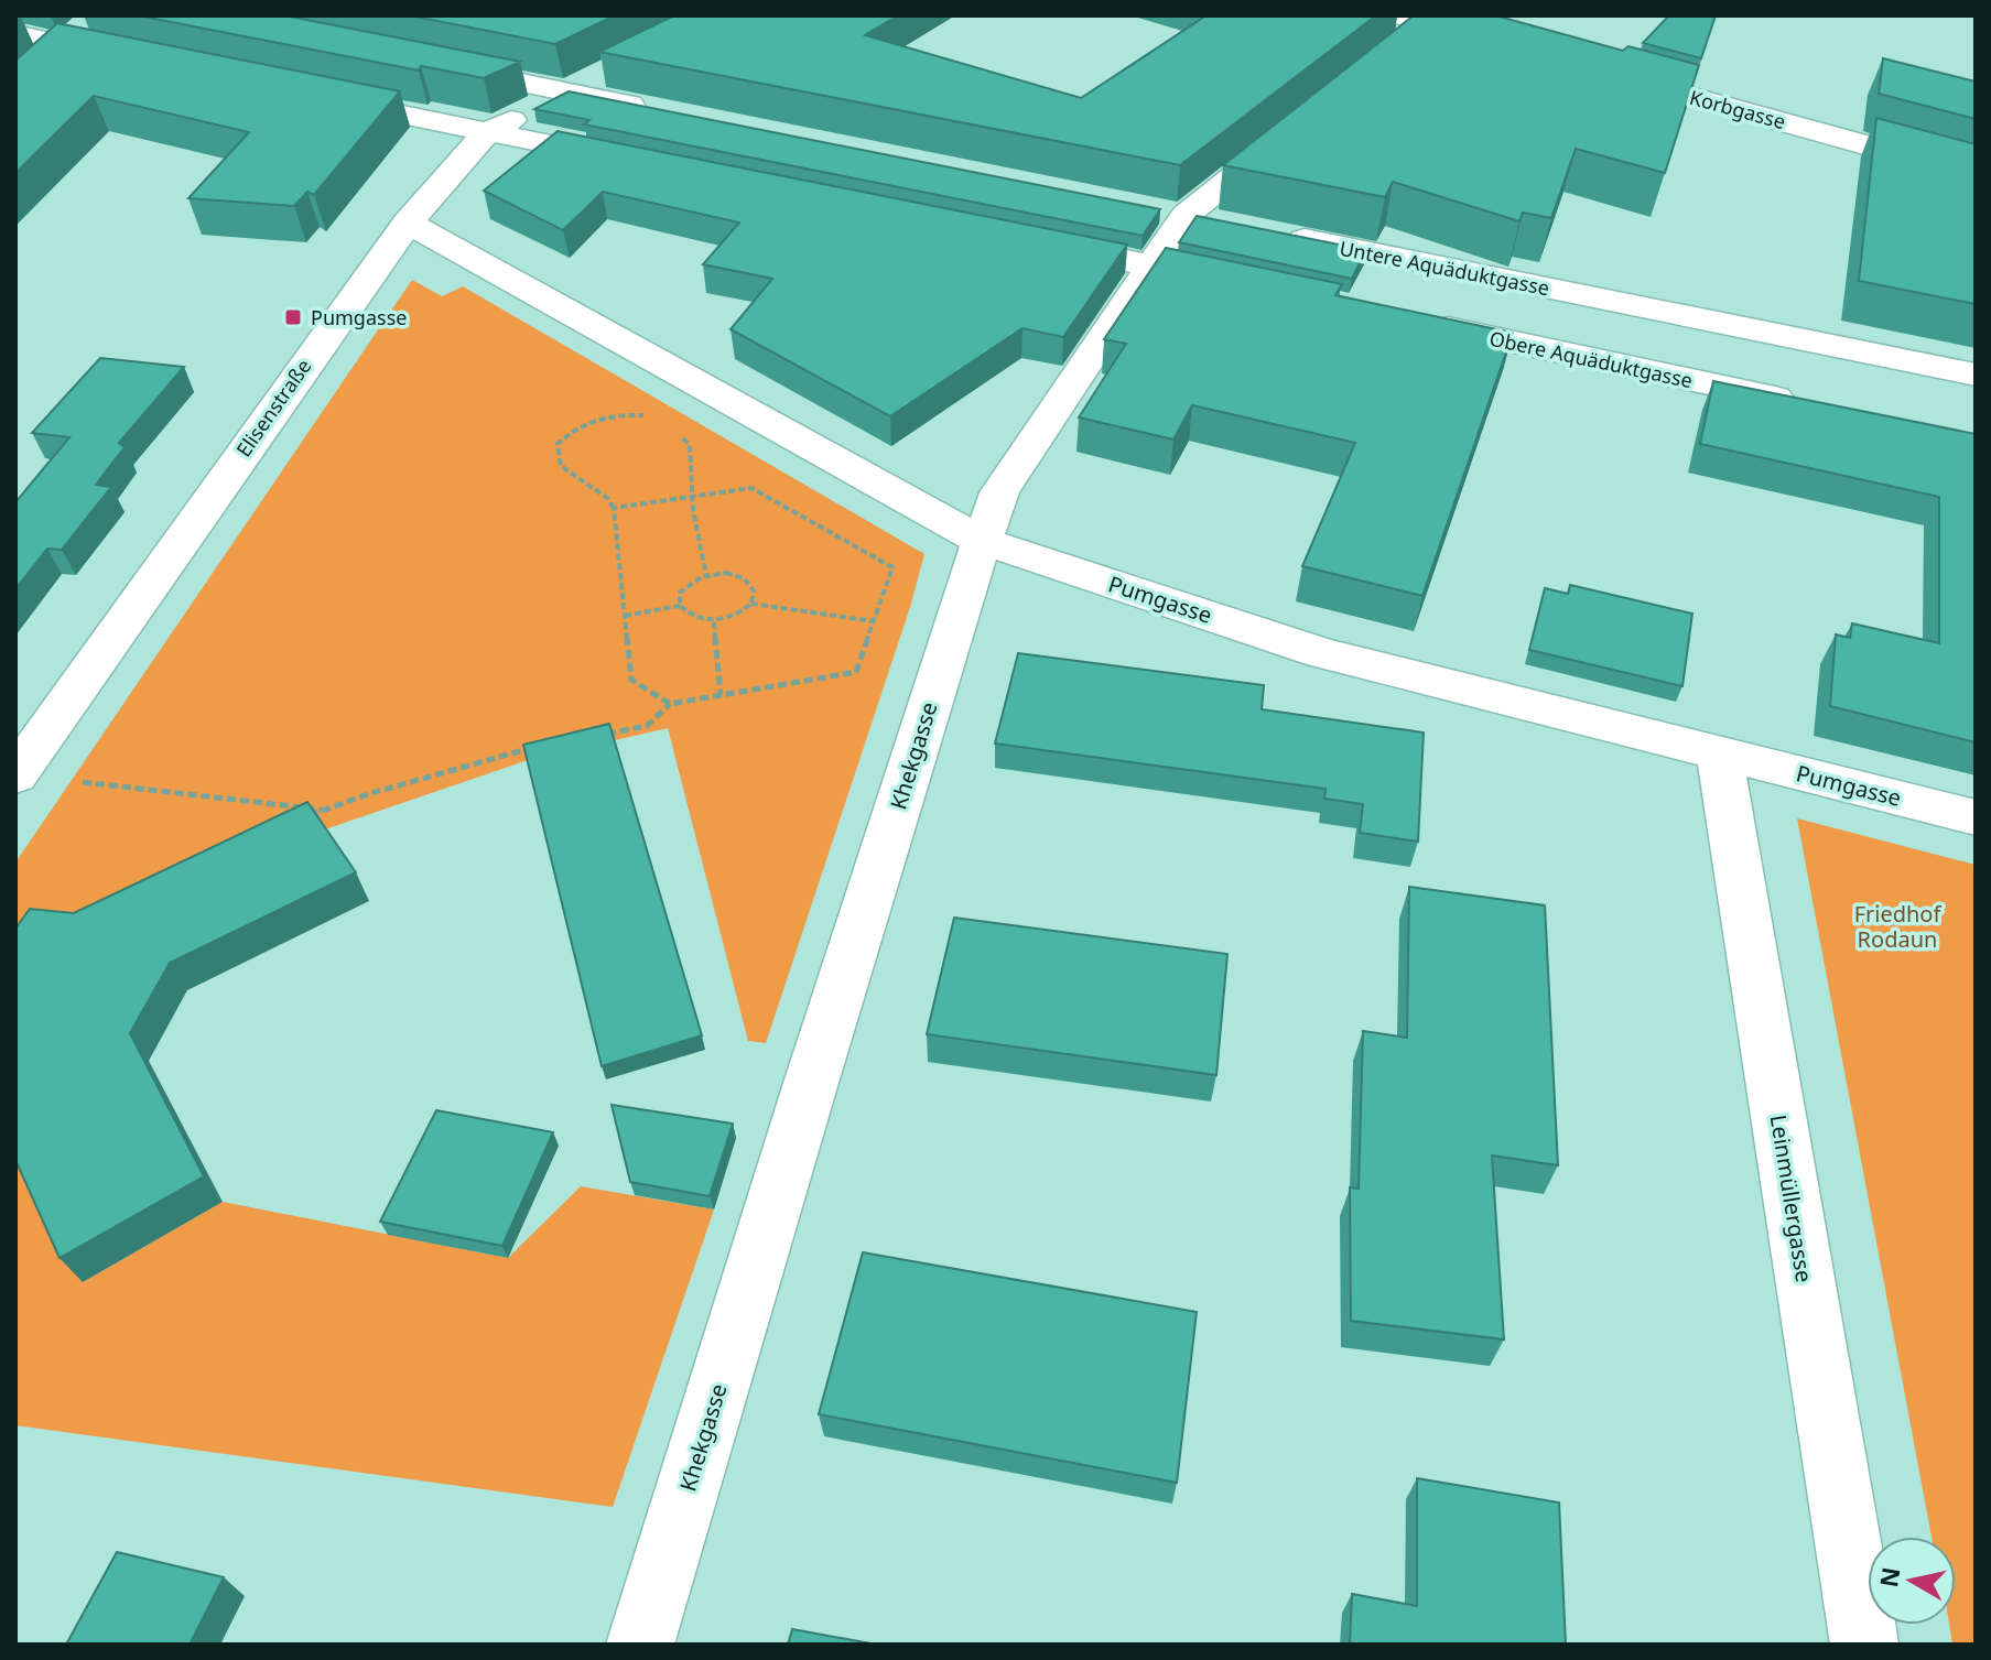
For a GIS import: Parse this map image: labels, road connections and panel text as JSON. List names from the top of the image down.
{
  "streets": {
    "street": [
      "Korbgasse",
      "Untere Aquäduktgasse",
      "Obere Aquäduktgasse",
      "Elisenstraße",
      "Pumgasse",
      "Khekgasse",
      "Leinmüllergasse"
    ]
  },
  "crossings": [
    ["Elisenstraße", "Pumgasse"],
    ["Pumgasse", "Khekgasse"],
    ["Pumgasse", "Leinmüllergasse"]
  ],
  "parks": ["Friedhof Rodaun"],
  "places": {
    "transit": ["Pumgasse"]
  },
  "north": "left"
}
